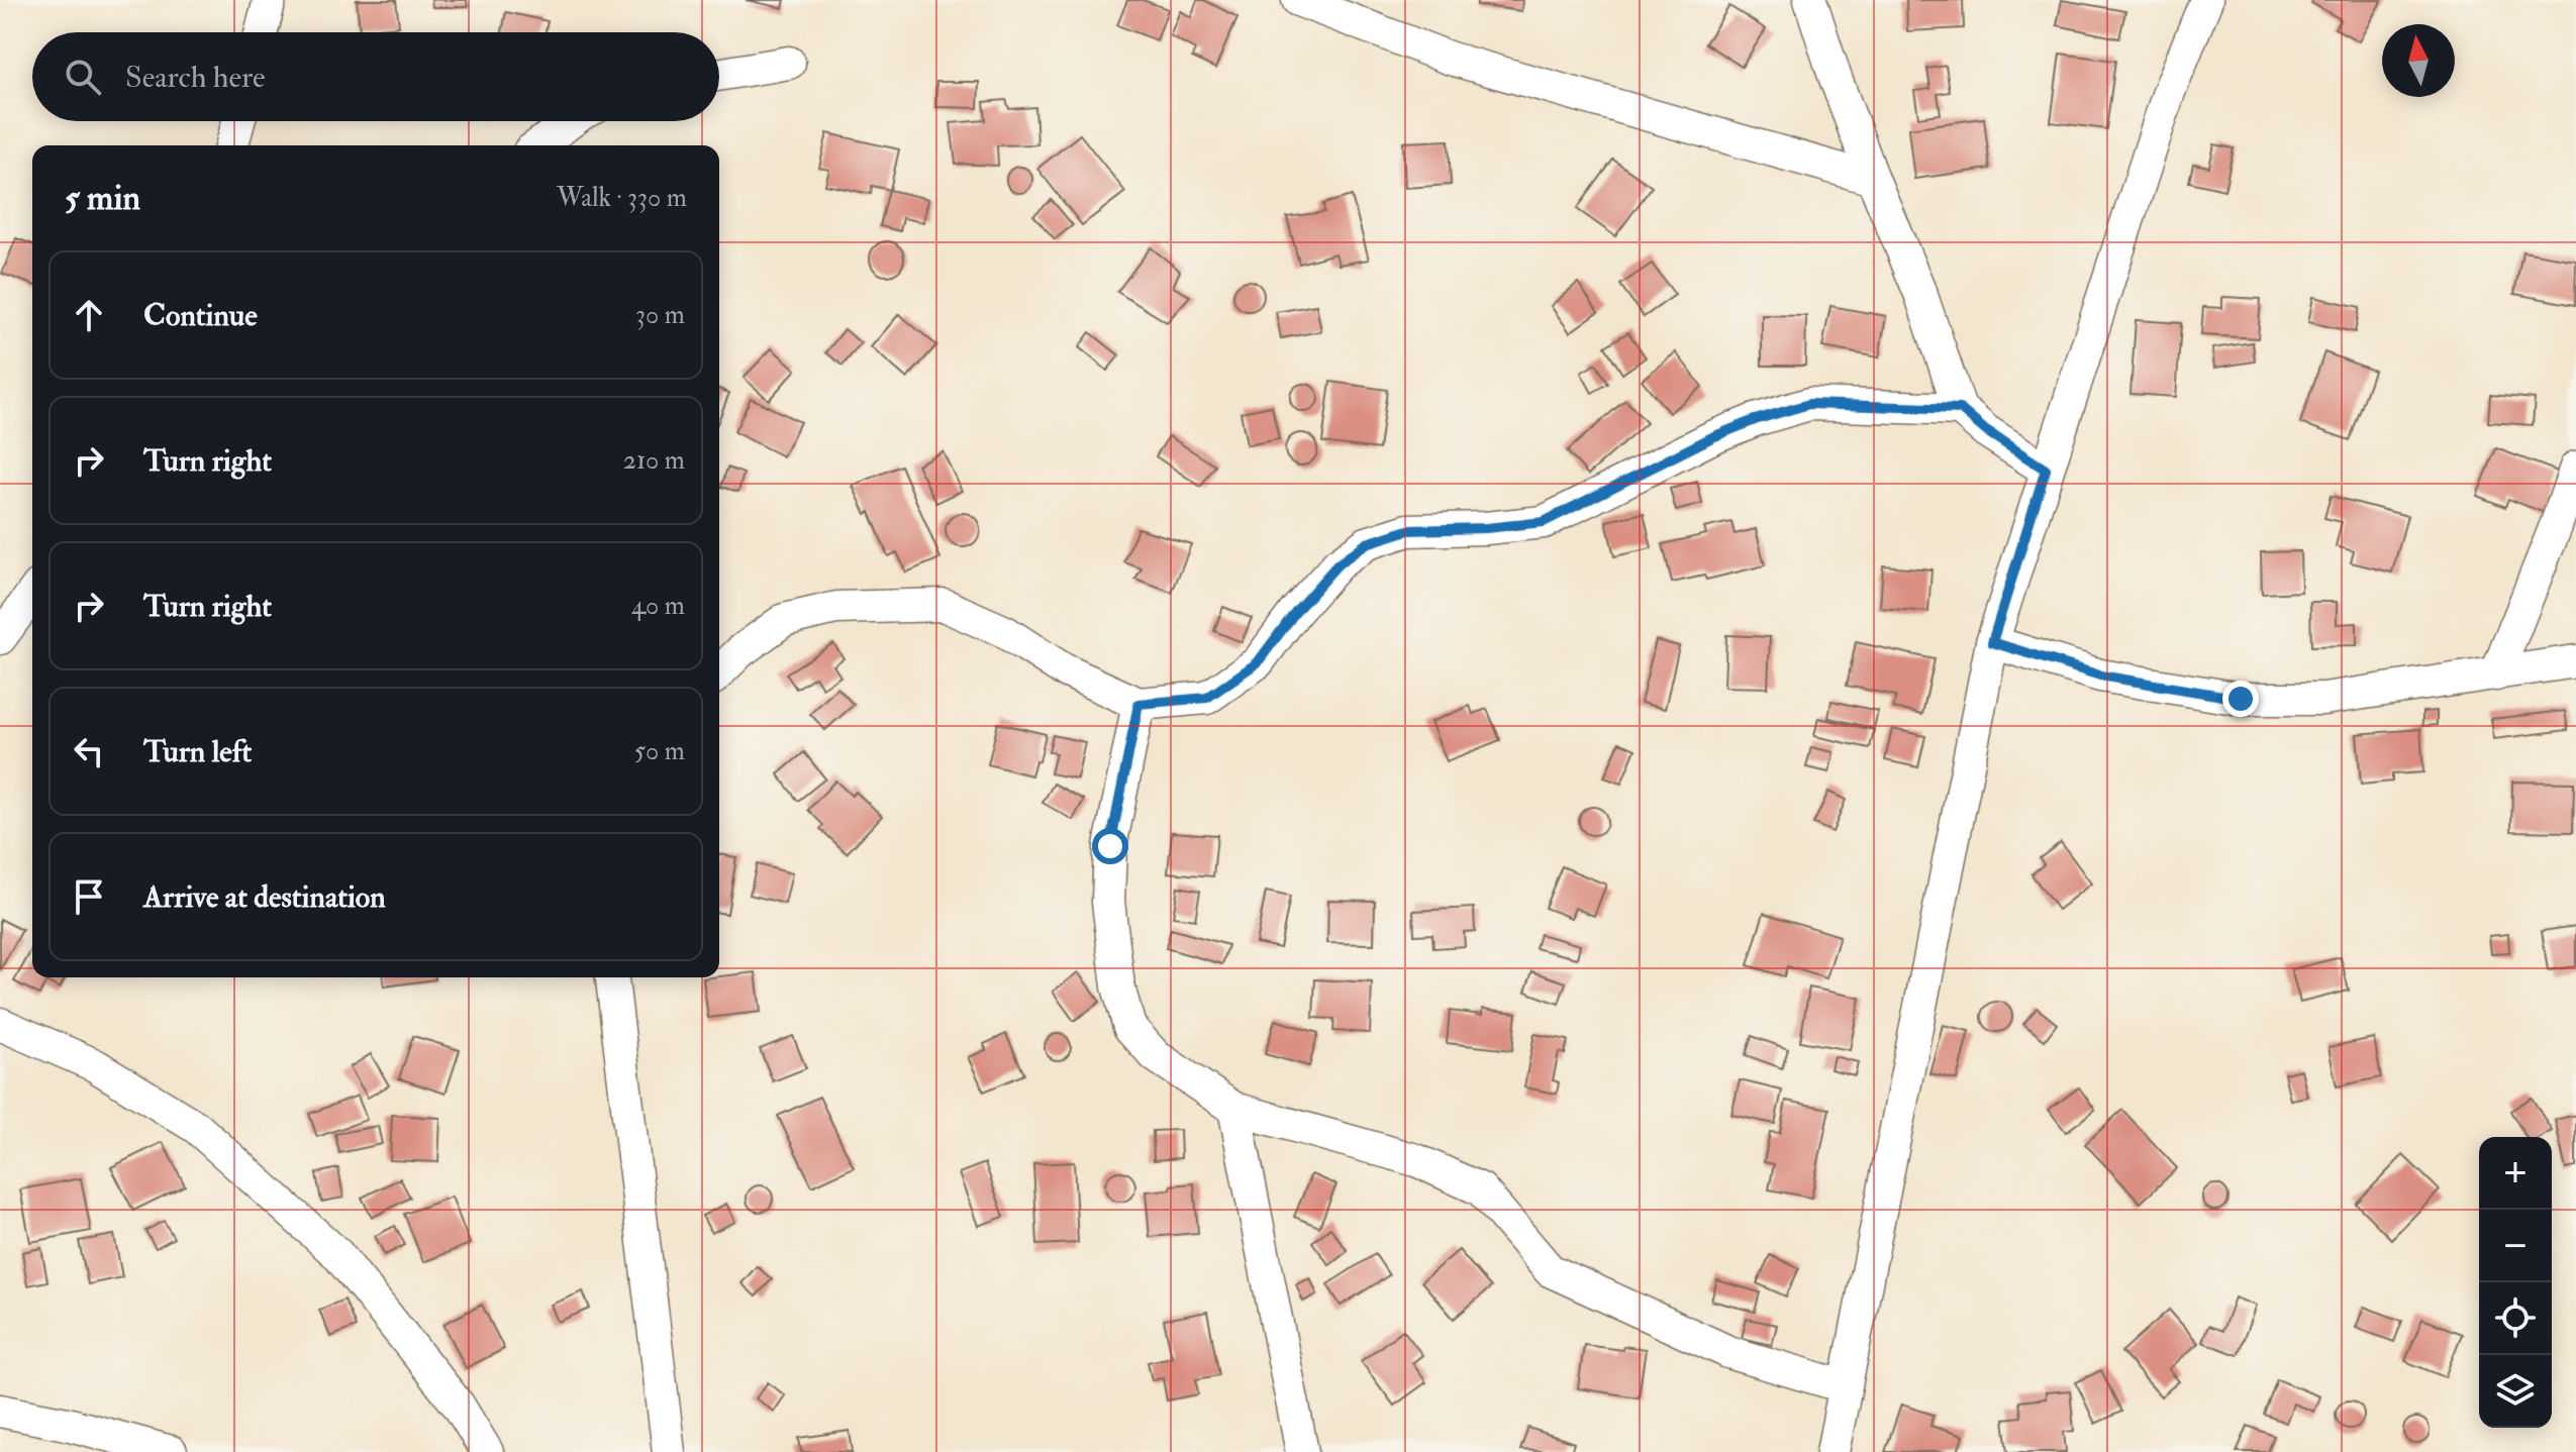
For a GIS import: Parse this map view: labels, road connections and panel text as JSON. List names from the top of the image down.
{
  "north": "top",
  "page": {
    "search": "Search here",
    "heading": ["5 min", "Walk · 330 m"],
    "list": [
      ["Continue", "30 m"],
      ["Turn right", "210 m"],
      ["Turn right", "40 m"],
      ["Turn left", "50 m"],
      "Arrive at destination"
    ],
    "map_buttons": ["+", "−"]
  }
}
